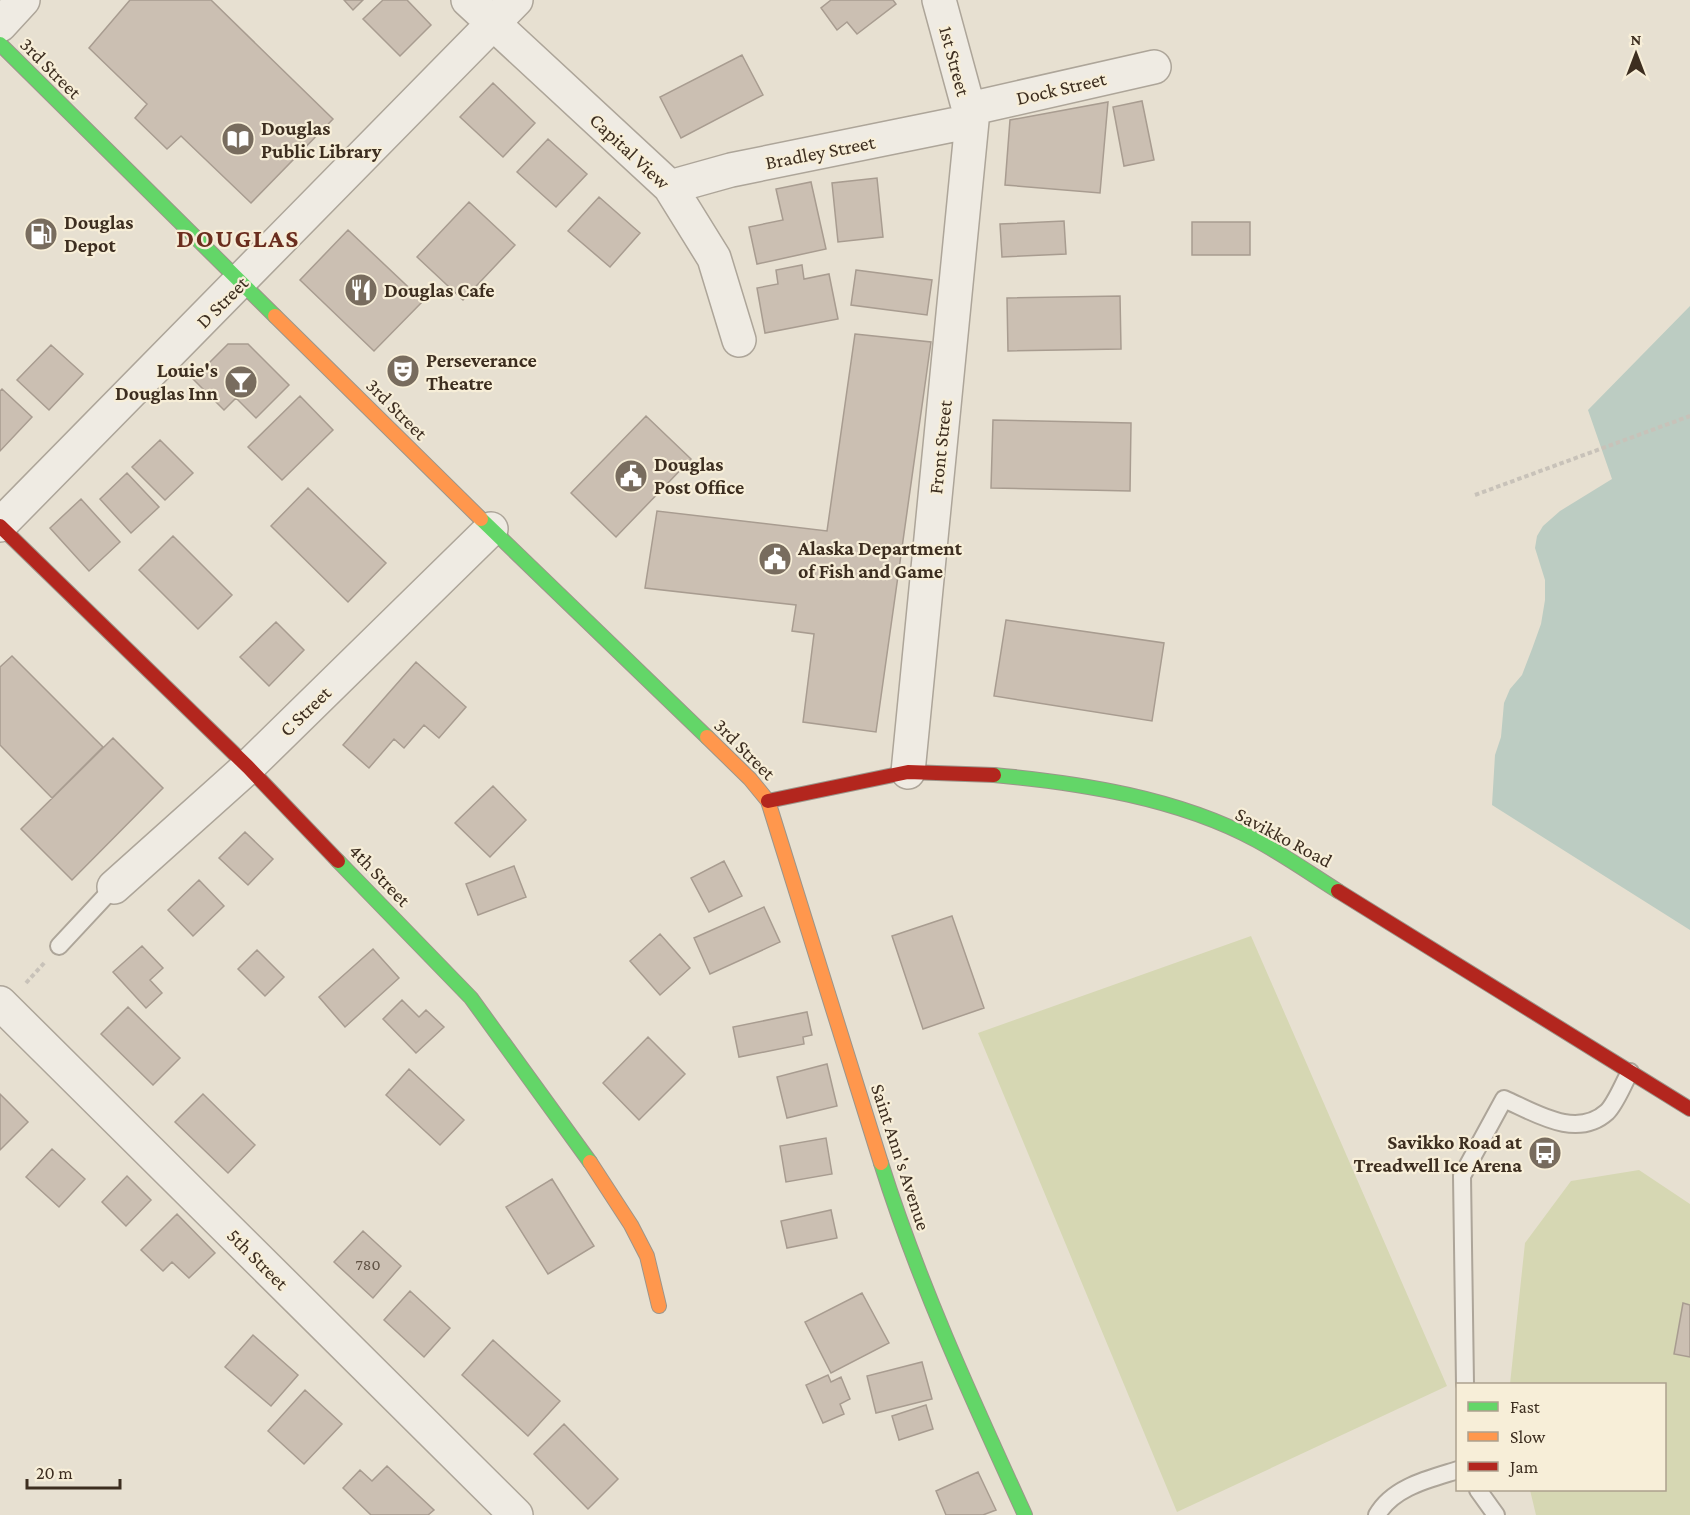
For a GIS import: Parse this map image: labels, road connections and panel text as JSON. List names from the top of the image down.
{
  "streets": {
    "street": [
      "1st Street",
      "3rd Street",
      "Dock Street",
      "Capital View",
      "Bradley Street",
      "D Street",
      "Front Street",
      "C Street",
      "Savikko Road",
      "4th Street",
      "Saint Ann's Avenue",
      "5th Street"
    ]
  },
  "crossings": [
    ["1st Street", "Dock Street"],
    ["1st Street", "Bradley Street"],
    ["1st Street", "Front Street"],
    ["3rd Street", "D Street"],
    ["3rd Street", "C Street"],
    ["3rd Street", "Savikko Road"],
    ["3rd Street", "Saint Ann's Avenue"],
    ["Dock Street", "Bradley Street"],
    ["Dock Street", "Front Street"],
    ["Capital View", "Bradley Street"],
    ["Capital View", "D Street"],
    ["Bradley Street", "Front Street"],
    ["D Street", "4th Street"],
    ["Front Street", "Savikko Road"],
    ["C Street", "4th Street"],
    ["Savikko Road", "Saint Ann's Avenue"]
  ],
  "districts": ["DOUGLAS"],
  "places": {
    "library": ["Douglas Public Library"],
    "fuel station": ["Douglas Depot"],
    "restaurant": ["Douglas Cafe"],
    "theatre": ["Perseverance Theatre"],
    "bar": ["Louie's Douglas Inn"],
    "public building": ["Douglas Post Office", "Alaska Department of Fish and Game"],
    "bus stop": ["Savikko Road at Treadwell Ice Arena"]
  },
  "house_numbers": ["780"],
  "legend": ["Fast", "Slow", "Jam"],
  "scale_bar": "20 m",
  "north": "top"
}
